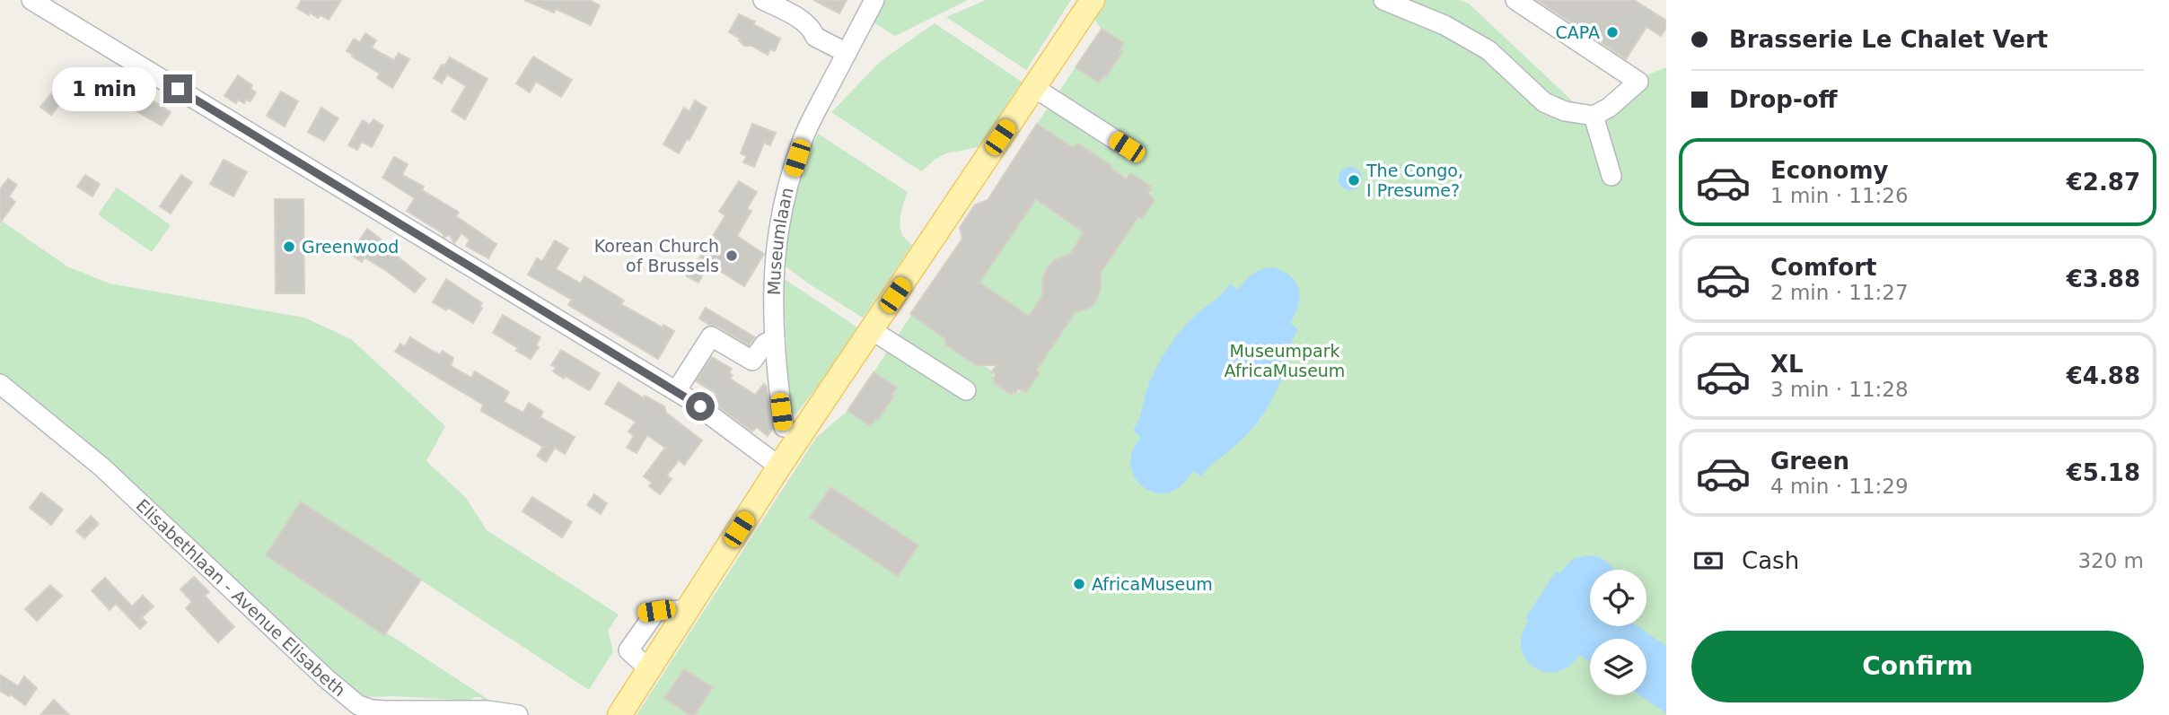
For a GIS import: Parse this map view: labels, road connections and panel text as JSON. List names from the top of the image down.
{
  "streets": {
    "street": ["Museumlaan", "Elisabethlaan - Avenue Elisabeth"]
  },
  "parks": ["Museumpark AfricaMuseum"],
  "places": [
    "CAPA",
    "The Congo, I Presume?",
    "Greenwood",
    "Korean Church of Brussels",
    "AfricaMuseum"
  ],
  "page": {
    "banner": ["Brasserie Le Chalet Vert", "Drop-off"],
    "bubble": "1 min",
    "list": [
      {
        "name": "Economy",
        "note": "1 min · 11:26",
        "value": "€2.87"
      },
      {
        "name": "Comfort",
        "note": "2 min · 11:27",
        "value": "€3.88"
      },
      {
        "name": "XL",
        "note": "3 min · 11:28",
        "value": "€4.88"
      },
      {
        "name": "Green",
        "note": "4 min · 11:29",
        "value": "€5.18"
      }
    ],
    "pay": ["Cash", "320 m"],
    "buttons": "Confirm"
  }
}
